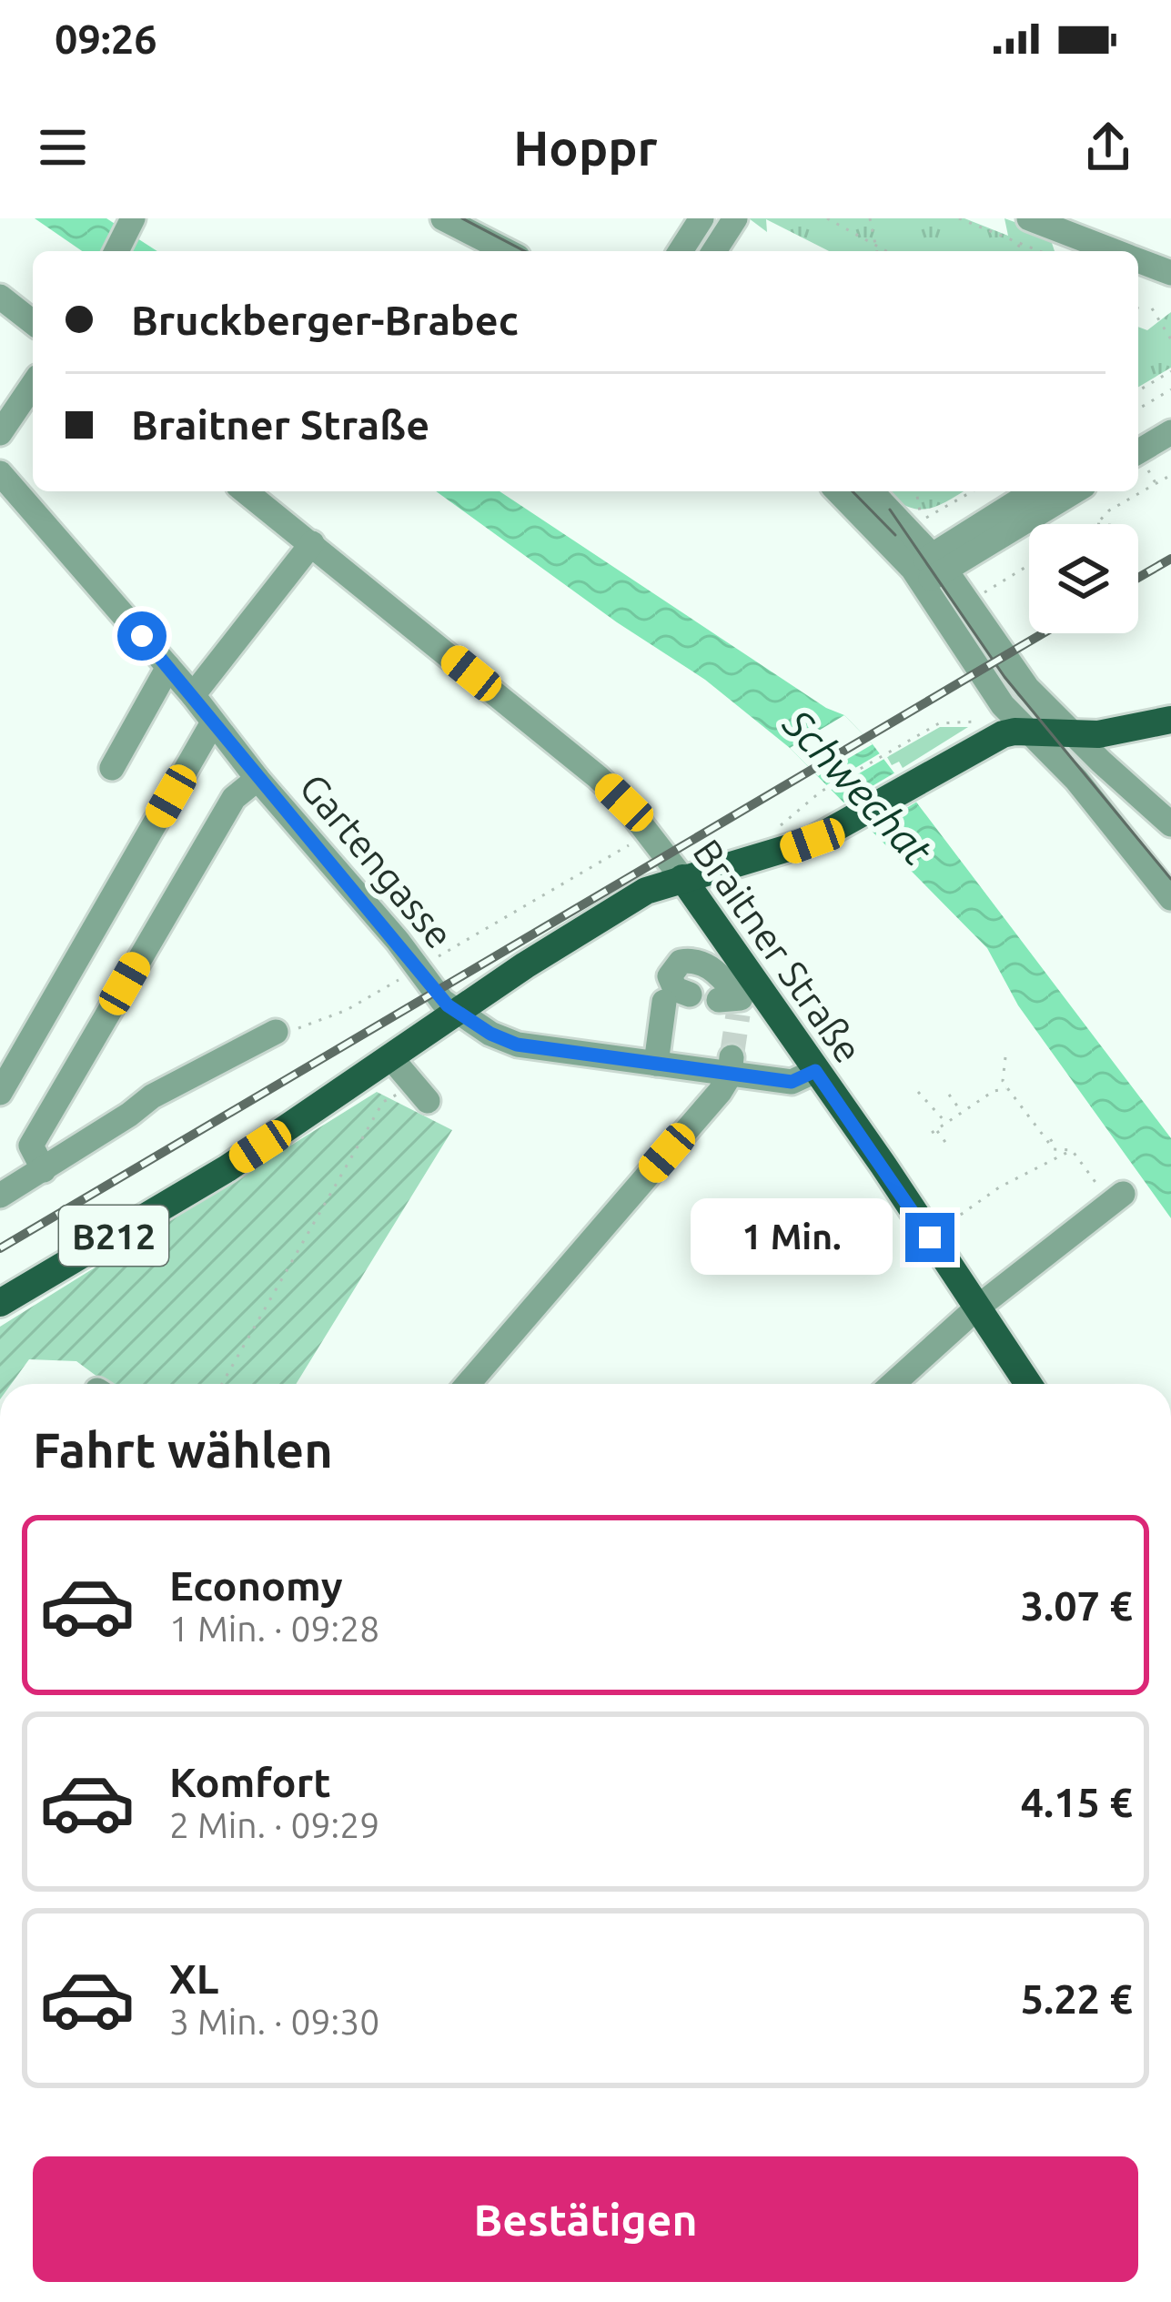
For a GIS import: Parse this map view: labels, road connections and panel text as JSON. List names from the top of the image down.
{
  "streets": {
    "main road": ["Braitner Straße", "B212"],
    "street": ["Gartengasse"]
  },
  "crossings": [
    ["Gartengasse", "Braitner Straße"],
    ["Gartengasse", "B212"],
    ["Braitner Straße", "B212"]
  ],
  "water": ["Schwechat"],
  "page": {
    "status": "09:26",
    "header": "Hoppr",
    "banner": ["Bruckberger-Brabec", "Braitner Straße"],
    "bubble": "1 Min.",
    "heading": "Fahrt wählen",
    "list": [
      {
        "name": "Economy",
        "note": "1 Min. · 09:28",
        "value": "3.07 €"
      },
      {
        "name": "Komfort",
        "note": "2 Min. · 09:29",
        "value": "4.15 €"
      },
      {
        "name": "XL",
        "note": "3 Min. · 09:30",
        "value": "5.22 €"
      }
    ],
    "buttons": "Bestätigen"
  }
}
